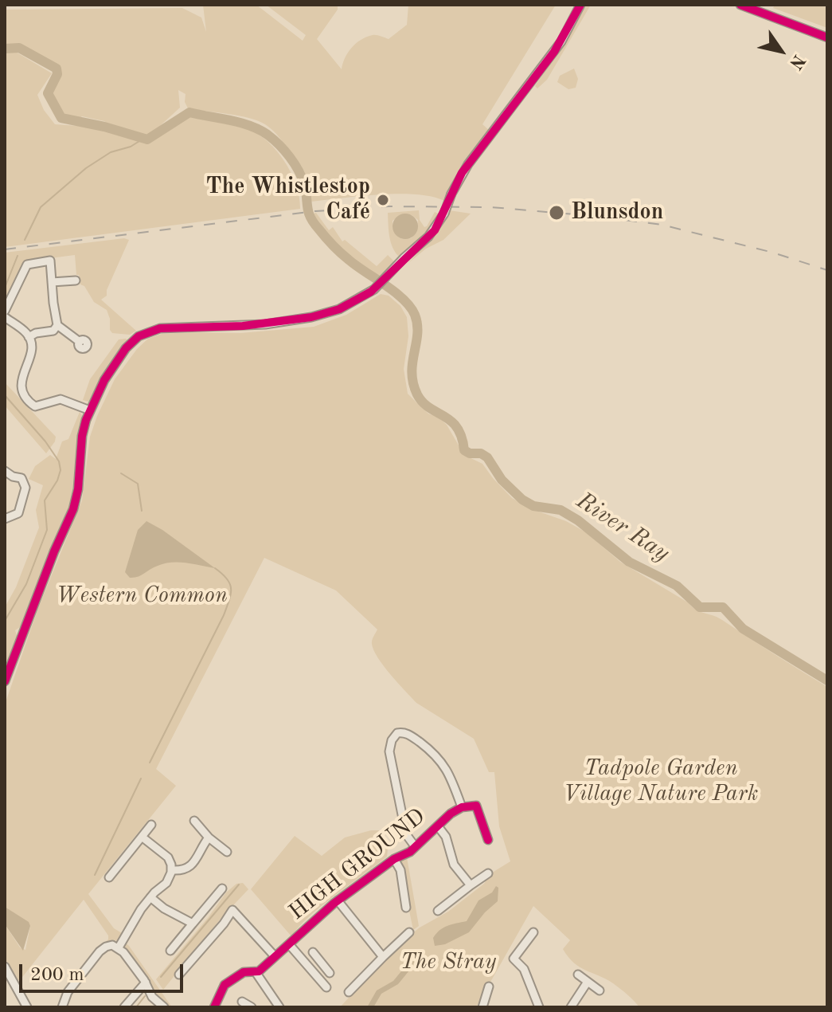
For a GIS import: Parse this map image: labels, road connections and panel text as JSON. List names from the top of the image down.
{
  "streets": {
    "street": ["HIGH GROUND"]
  },
  "water": ["River Ray"],
  "parks": ["Western Common", "Tadpole Garden Village Nature Park", "The Stray"],
  "places": ["The Whistlestop Café", "Blunsdon"],
  "scale_bar": "200 m",
  "north": "bottom right"
}
